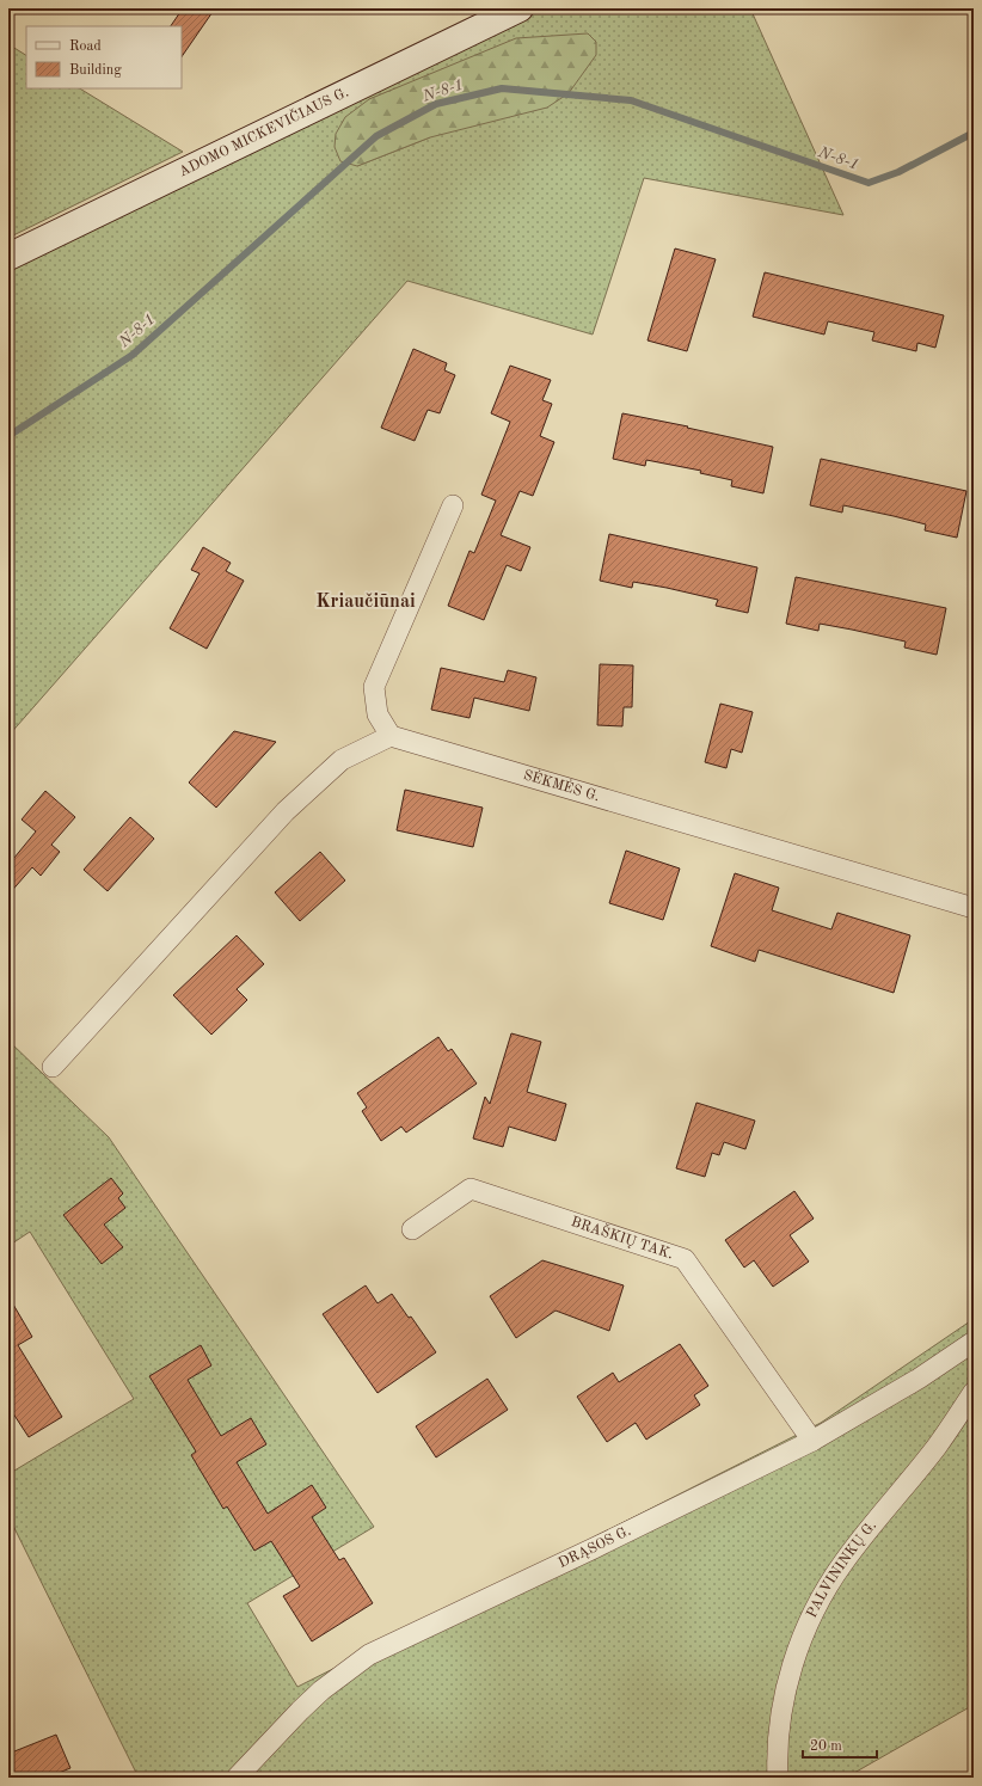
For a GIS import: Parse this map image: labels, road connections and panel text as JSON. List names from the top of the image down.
{
  "streets": {
    "main road": ["ADOMO MICKEVIČIAUS G."],
    "street": [
      "SĖKMĖS G.",
      "BRAŠKIŲ TAK.",
      "DRĄSOS G.",
      "PALVININKŲ G."
    ]
  },
  "crossings": [
    ["BRAŠKIŲ TAK.", "DRĄSOS G."]
  ],
  "districts": ["Kriaučiūnai"],
  "water": ["N-8-1"],
  "legend": ["Road", "Building"],
  "scale_bar": "20 m"
}
